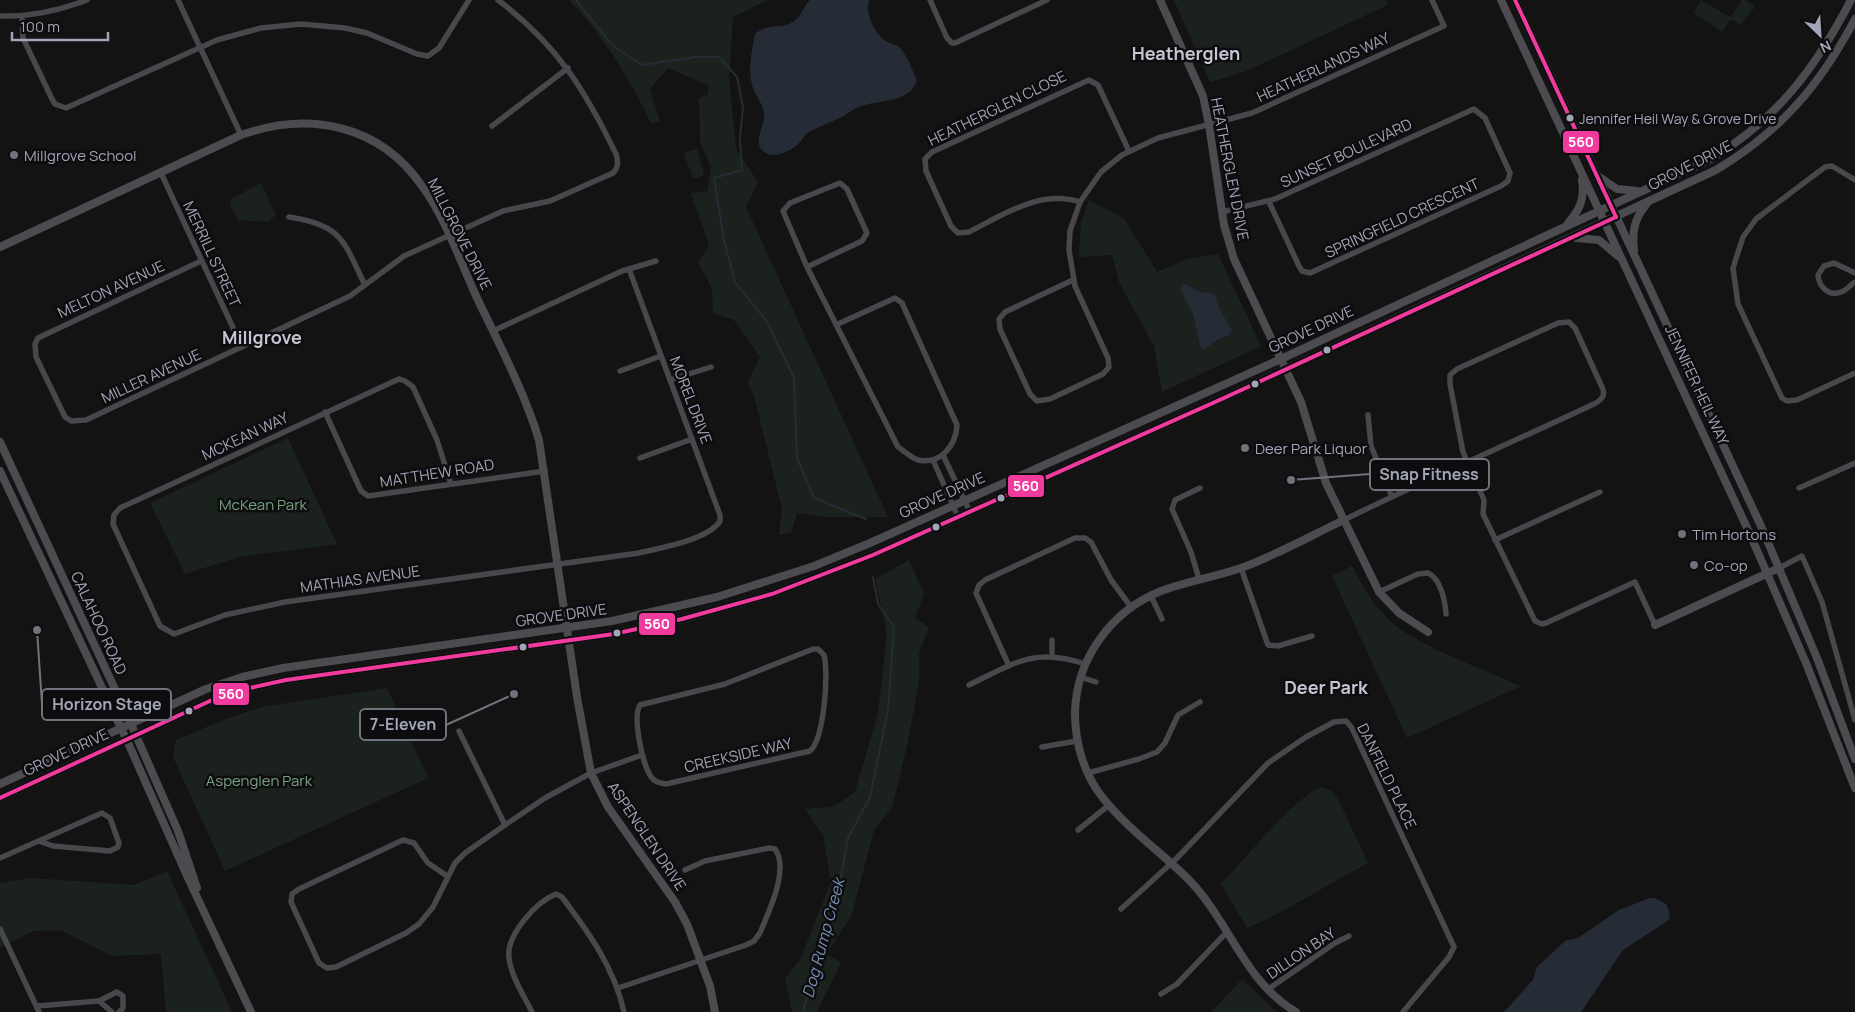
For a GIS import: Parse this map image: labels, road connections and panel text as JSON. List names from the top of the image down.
{
  "streets": {
    "main road": [
      "GROVE DRIVE",
      "HEATHERGLEN DRIVE",
      "MILLGROVE DRIVE",
      "JENNIFER HEIL WAY",
      "CALAHOO ROAD",
      "ASPENGLEN DRIVE"
    ],
    "street": [
      "HEATHERLANDS WAY",
      "HEATHERGLEN CLOSE",
      "SUNSET BOULEVARD",
      "SPRINGFIELD CRESCENT",
      "MERRILL STREET",
      "MELTON AVENUE",
      "MILLER AVENUE",
      "MOREL DRIVE",
      "MCKEAN WAY",
      "MATTHEW ROAD",
      "MATHIAS AVENUE",
      "CREEKSIDE WAY",
      "DANFIELD PLACE",
      "DILLON BAY"
    ]
  },
  "crossings": [
    ["HEATHERLANDS WAY", "HEATHERGLEN CLOSE"],
    ["HEATHERLANDS WAY", "HEATHERGLEN DRIVE"],
    ["SUNSET BOULEVARD", "HEATHERGLEN DRIVE"],
    ["SUNSET BOULEVARD", "SPRINGFIELD CRESCENT"],
    ["GROVE DRIVE", "HEATHERGLEN DRIVE"],
    ["GROVE DRIVE", "MILLGROVE DRIVE"],
    ["GROVE DRIVE", "JENNIFER HEIL WAY"],
    ["GROVE DRIVE", "CALAHOO ROAD"],
    ["GROVE DRIVE", "ASPENGLEN DRIVE"],
    ["MILLGROVE DRIVE", "MERRILL STREET"],
    ["MILLGROVE DRIVE", "MILLER AVENUE"],
    ["MILLGROVE DRIVE", "MOREL DRIVE"],
    ["MILLGROVE DRIVE", "MATTHEW ROAD"],
    ["MILLGROVE DRIVE", "MATHIAS AVENUE"],
    ["MILLGROVE DRIVE", "ASPENGLEN DRIVE"],
    ["MERRILL STREET", "MELTON AVENUE"],
    ["MERRILL STREET", "MILLER AVENUE"],
    ["MELTON AVENUE", "MILLER AVENUE"],
    ["MOREL DRIVE", "MATHIAS AVENUE"],
    ["MCKEAN WAY", "MATTHEW ROAD"],
    ["MCKEAN WAY", "MATHIAS AVENUE"]
  ],
  "districts": ["Heatherglen", "Millgrove", "Deer Park"],
  "water": ["Dog Rump Creek"],
  "parks": ["McKean Park", "Aspenglen Park"],
  "places": [
    "Jennifer Heil Way & Grove Drive",
    "Millgrove School",
    "Deer Park Liquor",
    "Snap Fitness",
    "Tim Hortons",
    "Co-op",
    "Horizon Stage",
    "7-Eleven"
  ],
  "lines": ["transit line 560"],
  "scale_bar": "100 m",
  "north": "bottom right"
}
